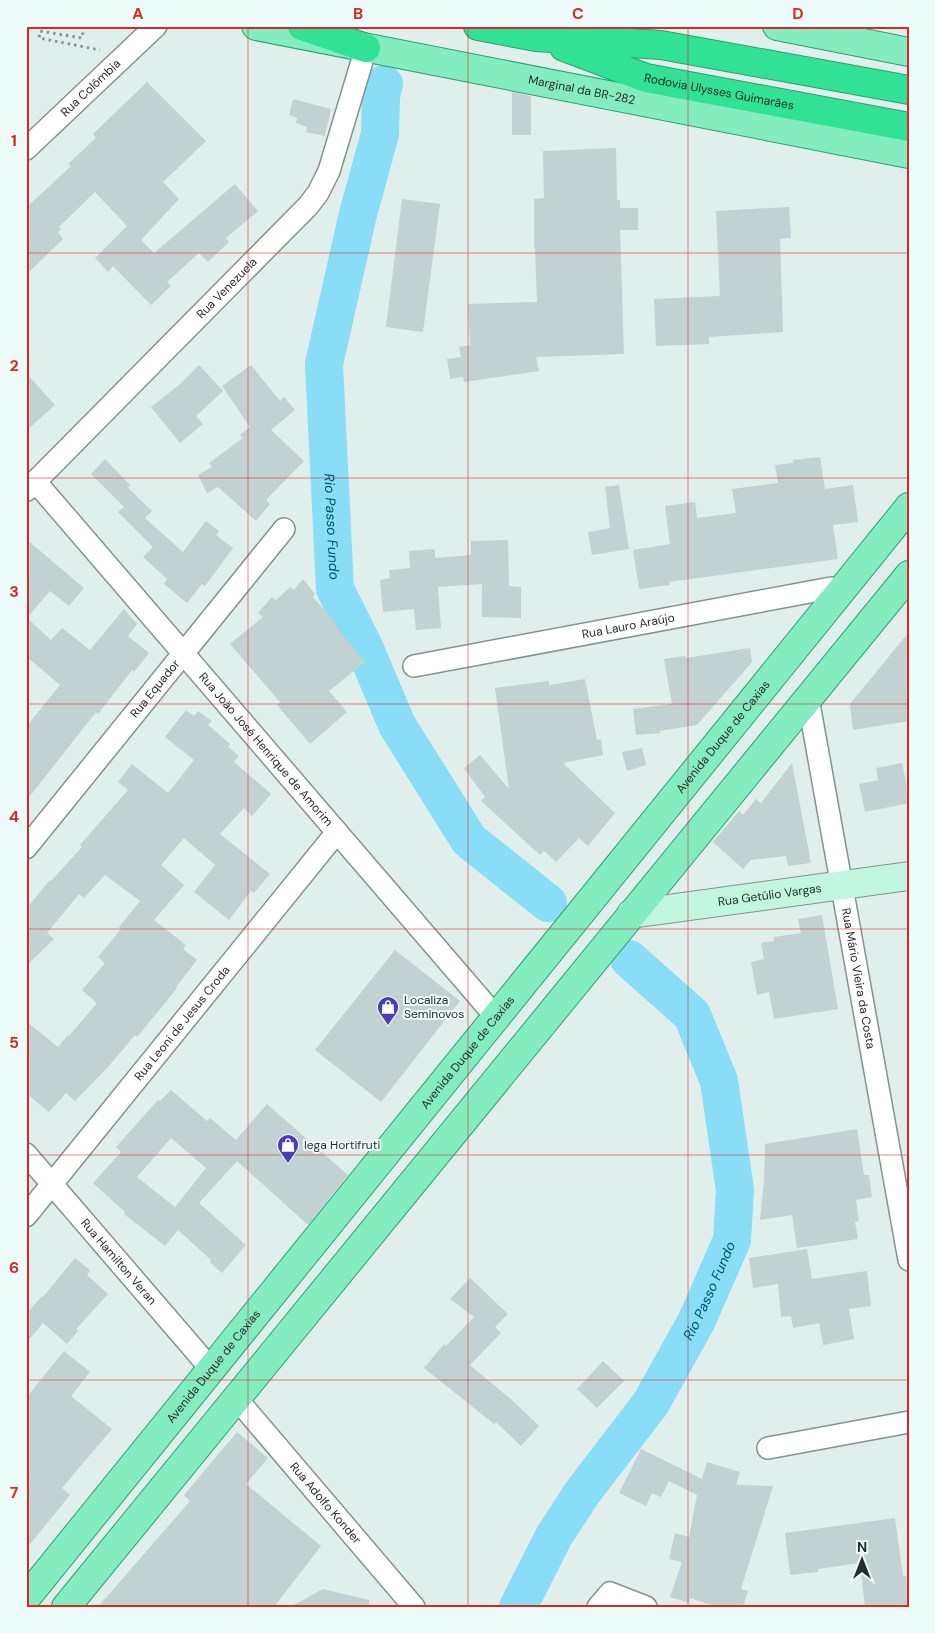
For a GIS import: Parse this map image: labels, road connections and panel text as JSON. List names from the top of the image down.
{
  "streets": {
    "highway": ["Rodovia Ulysses Guimarães"],
    "main road": ["Marginal da BR-282", "Avenida Duque de Caxias"],
    "street": [
      "Rua Colômbia",
      "Rua Venezuela",
      "Rua Lauro Araújo",
      "Rua Equador",
      "Rua João José Henrique de Amorim",
      "Rua Getúlio Vargas",
      "Rua Mário Vieira da Costa",
      "Rua Leoni de Jesus Croda",
      "Rua Hamilton Veran",
      "Rua Adolfo Konder"
    ]
  },
  "crossings": [
    ["Marginal da BR-282", "Rua Venezuela"],
    ["Rua Venezuela", "Rua João José Henrique de Amorim"],
    ["Rua Lauro Araújo", "Avenida Duque de Caxias"],
    ["Rua Equador", "Rua João José Henrique de Amorim"],
    ["Avenida Duque de Caxias", "Rua João José Henrique de Amorim"],
    ["Avenida Duque de Caxias", "Rua Hamilton Veran"],
    ["Rua João José Henrique de Amorim", "Rua Leoni de Jesus Croda"],
    ["Rua Getúlio Vargas", "Rua Mário Vieira da Costa"],
    ["Rua Leoni de Jesus Croda", "Rua Hamilton Veran"]
  ],
  "water": ["Rio Passo Fundo"],
  "places": {
    "shop": ["Localiza Seminovos", "Iega Hortifruti"]
  },
  "north": "top",
  "grid": {
    "columns": [
      "A",
      "B",
      "C",
      "D"
    ],
    "rows": [
      "1",
      "2",
      "3",
      "4",
      "5",
      "6",
      "7"
    ]
  }
}
